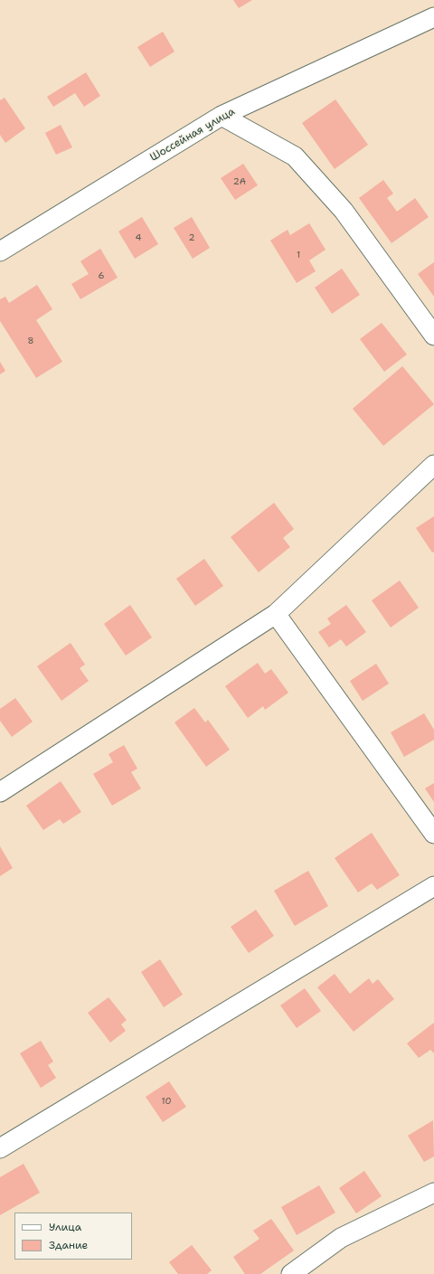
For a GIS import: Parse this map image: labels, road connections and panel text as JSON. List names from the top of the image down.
{
  "streets": {
    "street": ["Шоссейная улица"]
  },
  "house_numbers": [
    "2А",
    "4",
    "2",
    "1",
    "6",
    "8",
    "10"
  ],
  "legend": ["Улица", "Здание"]
}
